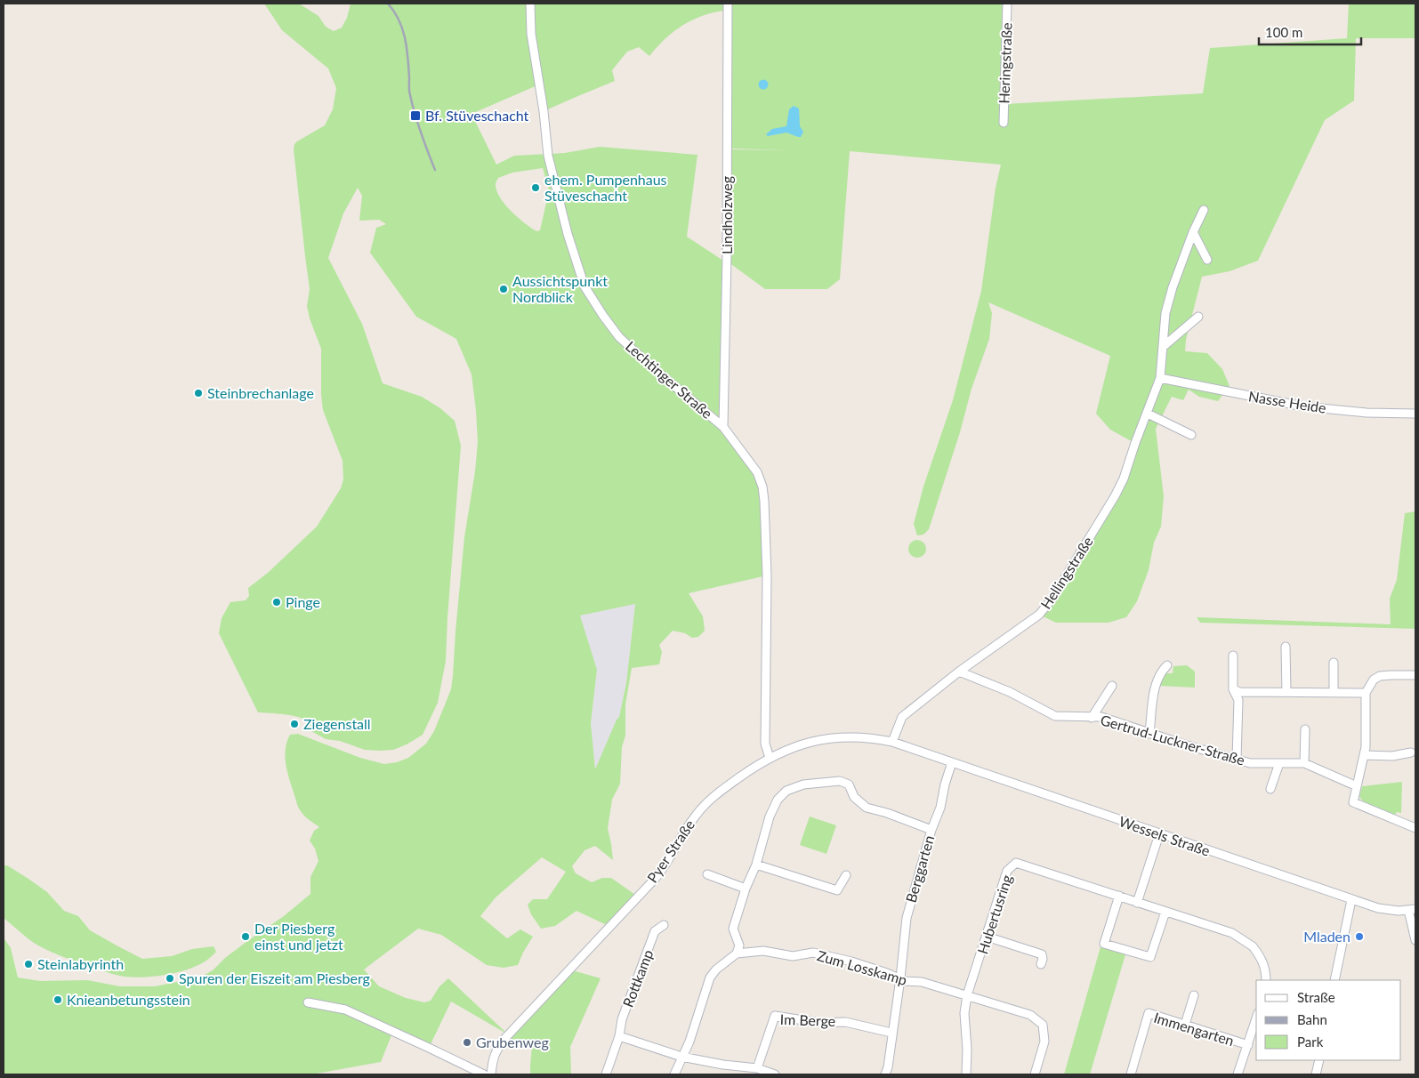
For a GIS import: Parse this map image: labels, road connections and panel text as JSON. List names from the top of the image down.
{
  "streets": {
    "street": [
      "Heringstraße",
      "Lindholzweg",
      "Lechtinger Straße",
      "Nasse Heide",
      "Hellingstraße",
      "Gertrud-Luckner-Straße",
      "Wessels Straße",
      "Pyer Straße",
      "Berggarten",
      "Hubertusring",
      "Zum Losskamp",
      "Rottkamp",
      "Im Berge",
      "Immengarten"
    ]
  },
  "crossings": [
    ["Lindholzweg", "Lechtinger Straße"],
    ["Lechtinger Straße", "Pyer Straße"],
    ["Nasse Heide", "Hellingstraße"],
    ["Hellingstraße", "Gertrud-Luckner-Straße"],
    ["Hellingstraße", "Wessels Straße"],
    ["Hellingstraße", "Pyer Straße"],
    ["Wessels Straße", "Pyer Straße"],
    ["Wessels Straße", "Berggarten"],
    ["Berggarten", "Zum Losskamp"],
    ["Berggarten", "Im Berge"],
    ["Hubertusring", "Zum Losskamp"]
  ],
  "places": {
    "transit": ["Bf. Stüveschacht"],
    "other": [
      "ehem. Pumpenhaus Stüveschacht",
      "Aussichtspunkt Nordblick",
      "Steinbrechanlage",
      "Pinge",
      "Ziegenstall",
      "Der Piesberg einst und jetzt",
      "Mladen",
      "Steinlabyrinth",
      "Spuren der Eiszeit am Piesberg",
      "Knieanbetungsstein",
      "Grubenweg"
    ]
  },
  "legend": ["Straße", "Bahn", "Park"],
  "scale_bar": "100 m"
}
